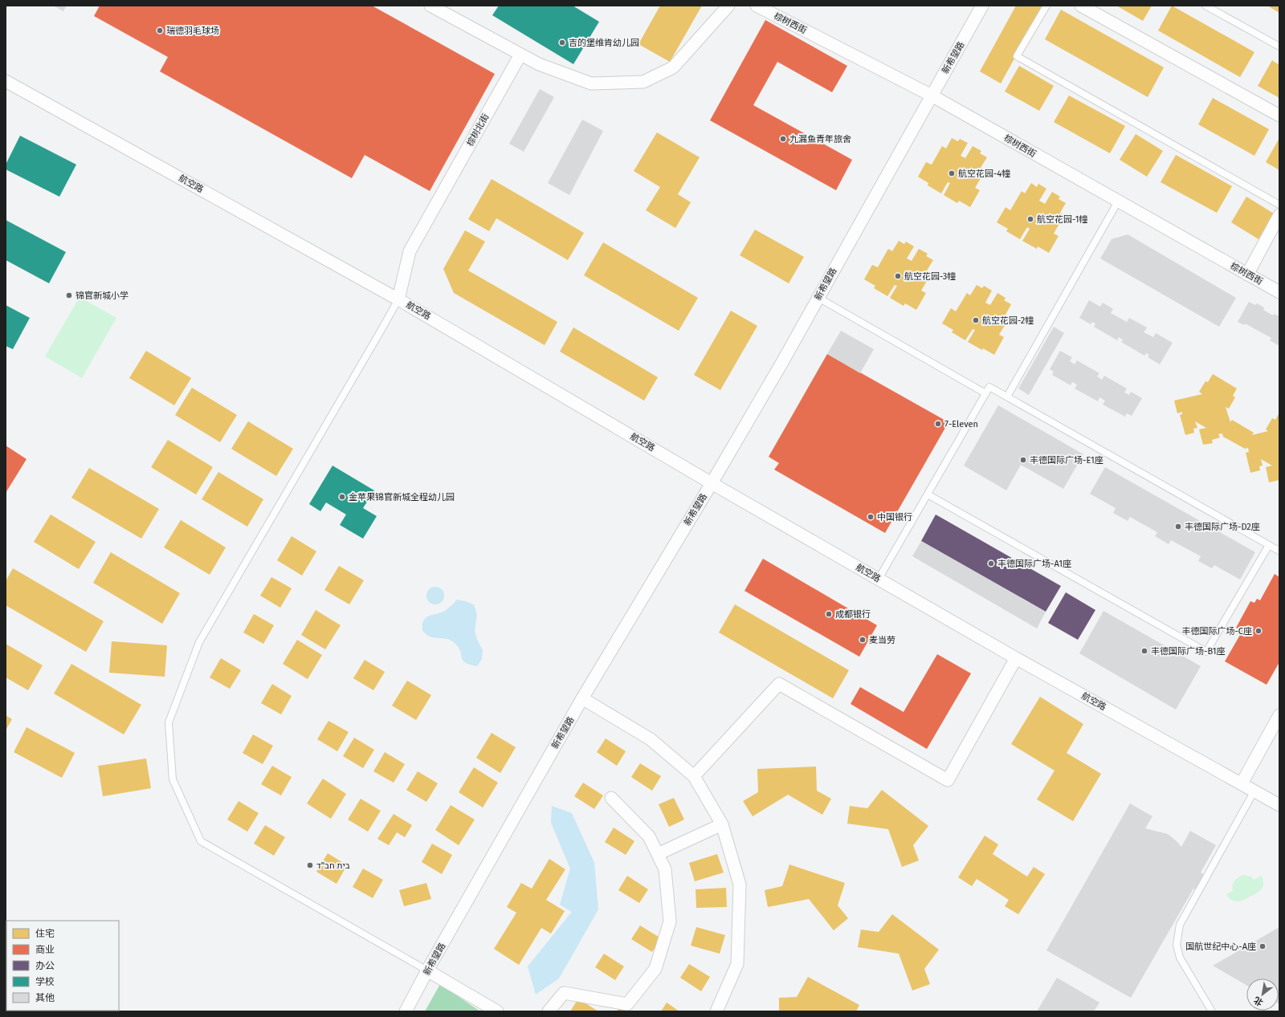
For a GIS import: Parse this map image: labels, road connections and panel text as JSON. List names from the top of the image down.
{
  "streets": {
    "street": [
      "棕树西街",
      "新希望路",
      "棕树北街",
      "航空路"
    ]
  },
  "crossings": [
    ["棕树西街", "新希望路"],
    ["新希望路", "航空路"],
    ["棕树北街", "航空路"]
  ],
  "places": [
    "瑞德羽毛球场",
    "吉的堡维肯幼儿园",
    "九漏鱼青年旅舍",
    "航空花园-4幢",
    "航空花园-1幢",
    "航空花园-3幢",
    "锦官新城小学",
    "航空花园-2幢",
    "7-Eleven",
    "丰德国际广场-E1座",
    "金苹果锦官新城全程幼儿园",
    "中国银行",
    "丰德国际广场-D2座",
    "丰德国际广场-A1座",
    "成都银行",
    "丰德国际广场-C座",
    "麦当劳",
    "丰德国际广场-B1座",
    "בית חב\"ד",
    "国航世纪中心-A座"
  ],
  "legend": [
    "住宅",
    "商业",
    "办公",
    "学校",
    "其他"
  ],
  "north": "bottom left"
}
